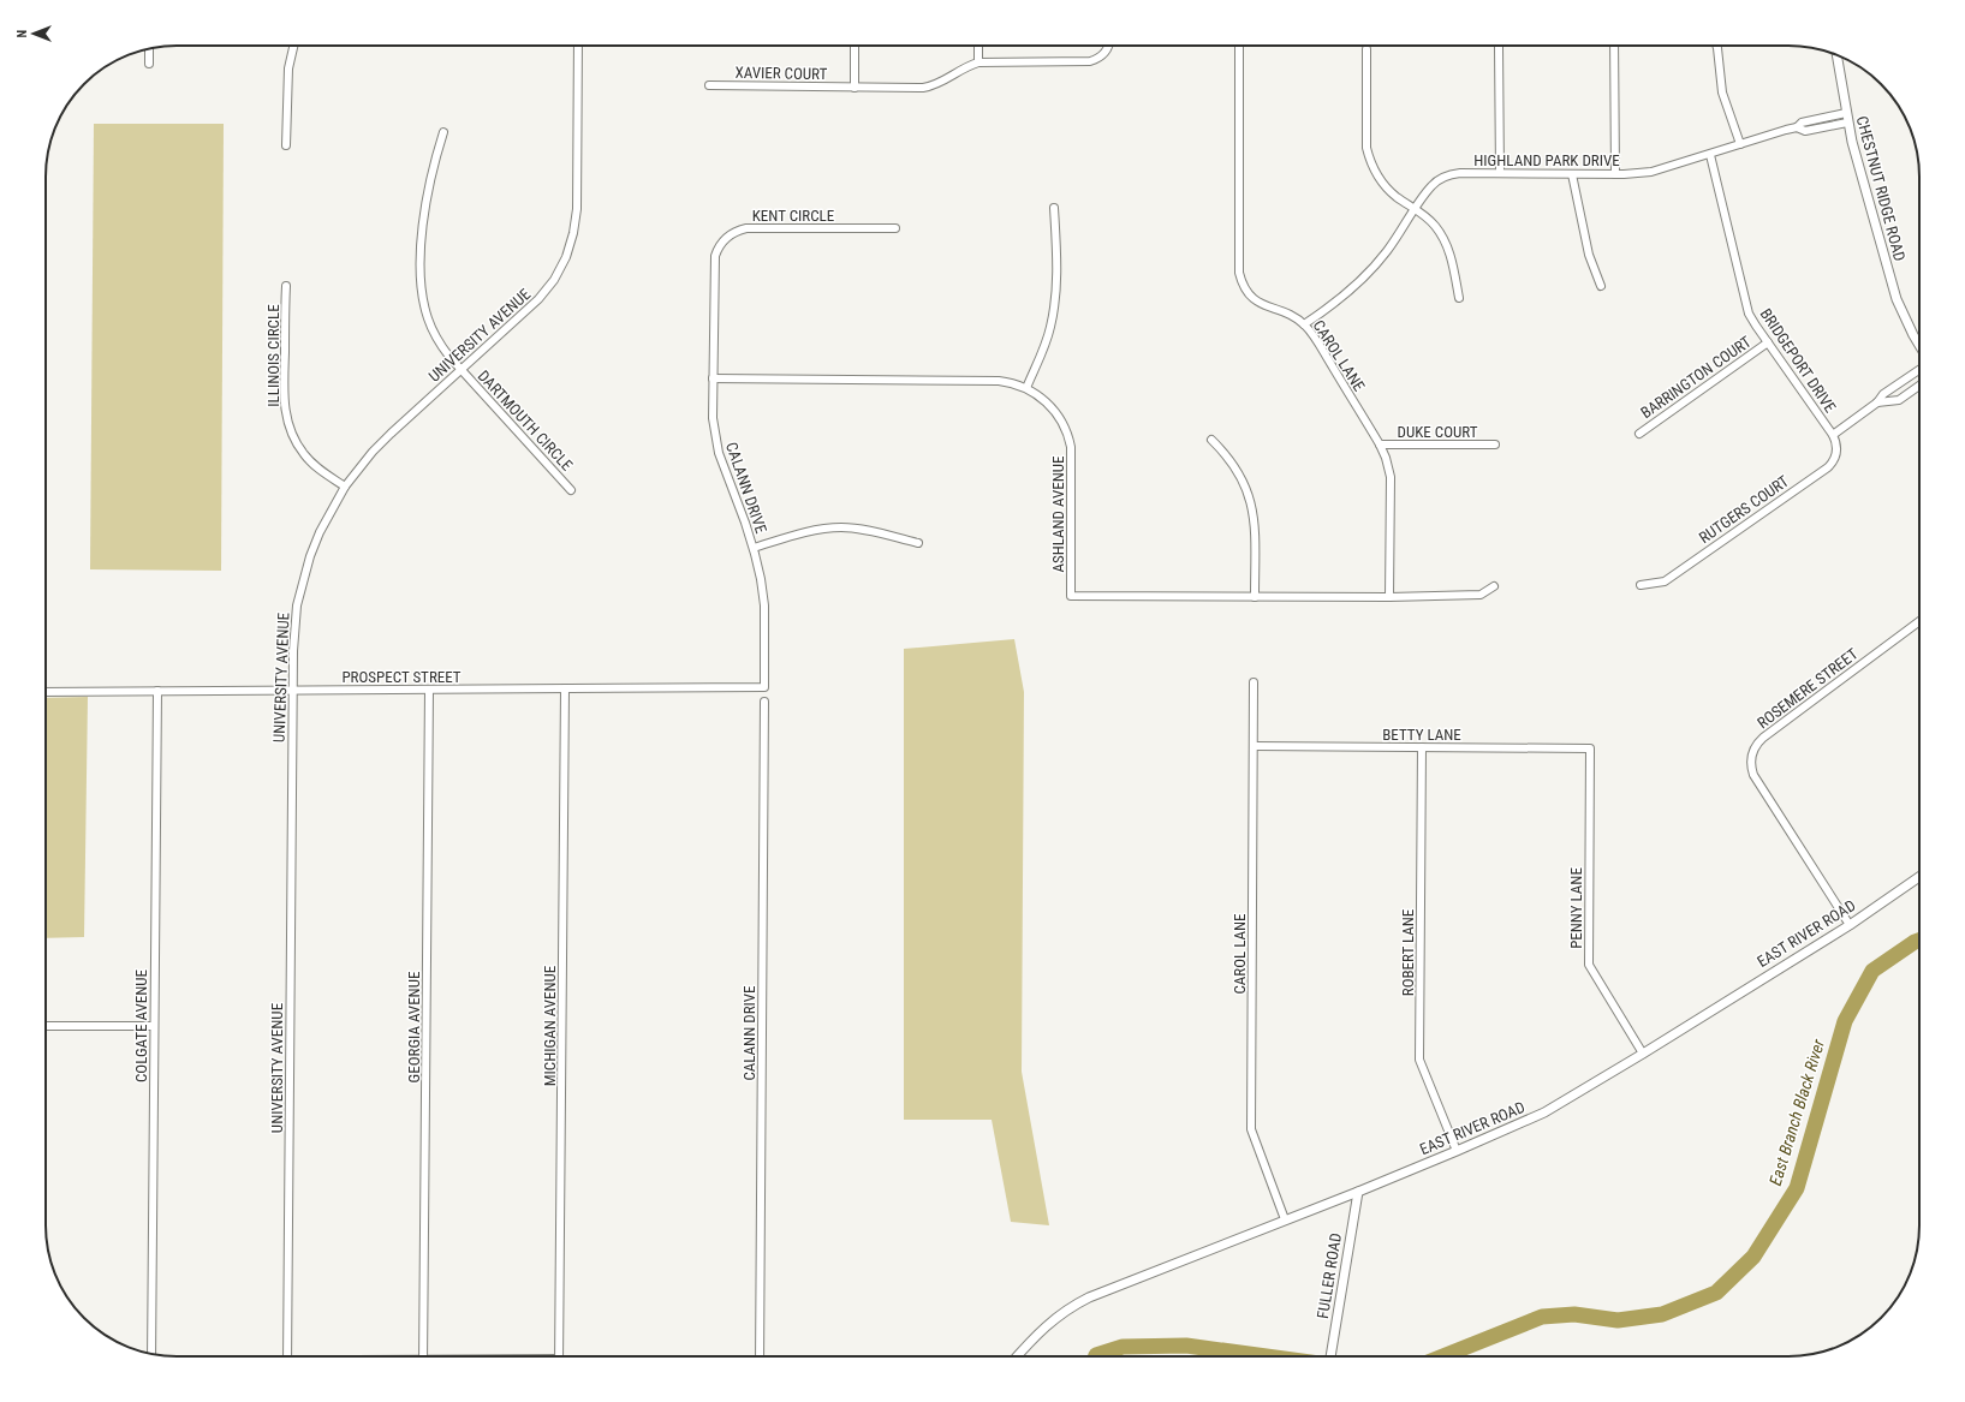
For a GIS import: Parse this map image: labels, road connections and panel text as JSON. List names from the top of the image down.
{
  "streets": {
    "street": [
      "XAVIER COURT",
      "HIGHLAND PARK DRIVE",
      "CHESTNUT RIDGE ROAD",
      "KENT CIRCLE",
      "UNIVERSITY AVENUE",
      "ILLINOIS CIRCLE",
      "CAROL LANE",
      "BRIDGEPORT DRIVE",
      "BARRINGTON COURT",
      "DARTMOUTH CIRCLE",
      "DUKE COURT",
      "CALANN DRIVE",
      "RUTGERS COURT",
      "ASHLAND AVENUE",
      "PROSPECT STREET",
      "ROSEMERE STREET",
      "BETTY LANE",
      "PENNY LANE",
      "EAST RIVER ROAD",
      "ROBERT LANE",
      "COLGATE AVENUE",
      "MICHIGAN AVENUE",
      "GEORGIA AVENUE",
      "FULLER ROAD"
    ]
  },
  "crossings": [
    ["HIGHLAND PARK DRIVE", "CHESTNUT RIDGE ROAD"],
    ["HIGHLAND PARK DRIVE", "CAROL LANE"],
    ["HIGHLAND PARK DRIVE", "BRIDGEPORT DRIVE"],
    ["KENT CIRCLE", "CALANN DRIVE"],
    ["UNIVERSITY AVENUE", "ILLINOIS CIRCLE"],
    ["UNIVERSITY AVENUE", "DARTMOUTH CIRCLE"],
    ["UNIVERSITY AVENUE", "PROSPECT STREET"],
    ["CAROL LANE", "DUKE COURT"],
    ["CAROL LANE", "ASHLAND AVENUE"],
    ["CAROL LANE", "BETTY LANE"],
    ["CAROL LANE", "EAST RIVER ROAD"],
    ["BRIDGEPORT DRIVE", "BARRINGTON COURT"],
    ["BRIDGEPORT DRIVE", "RUTGERS COURT"],
    ["CALANN DRIVE", "ASHLAND AVENUE"],
    ["CALANN DRIVE", "PROSPECT STREET"],
    ["PROSPECT STREET", "COLGATE AVENUE"],
    ["PROSPECT STREET", "MICHIGAN AVENUE"],
    ["PROSPECT STREET", "GEORGIA AVENUE"],
    ["ROSEMERE STREET", "EAST RIVER ROAD"],
    ["BETTY LANE", "PENNY LANE"],
    ["BETTY LANE", "ROBERT LANE"],
    ["PENNY LANE", "EAST RIVER ROAD"],
    ["EAST RIVER ROAD", "ROBERT LANE"],
    ["EAST RIVER ROAD", "FULLER ROAD"]
  ],
  "water": ["East Branch Black River"],
  "north": "left"
}
